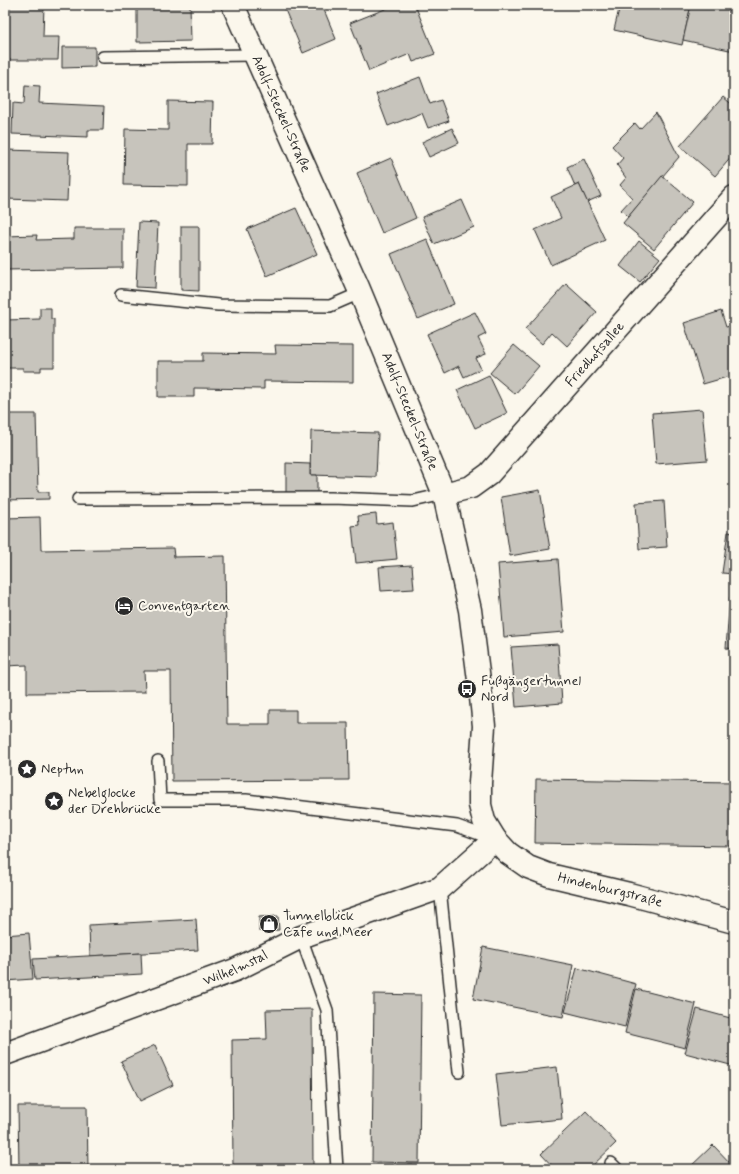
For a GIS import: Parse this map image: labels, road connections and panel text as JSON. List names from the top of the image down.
{
  "streets": {
    "street": [
      "Adolf-Steckel-Straße",
      "Friedhofsallee",
      "Hindenburgstraße",
      "Wilhelmstal"
    ]
  },
  "crossings": [
    ["Adolf-Steckel-Straße", "Friedhofsallee"],
    ["Adolf-Steckel-Straße", "Hindenburgstraße"],
    ["Adolf-Steckel-Straße", "Wilhelmstal"],
    ["Hindenburgstraße", "Wilhelmstal"]
  ],
  "places": {
    "hotel": ["Conventgarten"],
    "bus stop": ["Fußgängertunnel Nord"],
    "place": ["Neptun", "Nebelglocke der Drehbrücke"],
    "shop": ["Tunnelblick Cafe und Meer"]
  }
}
